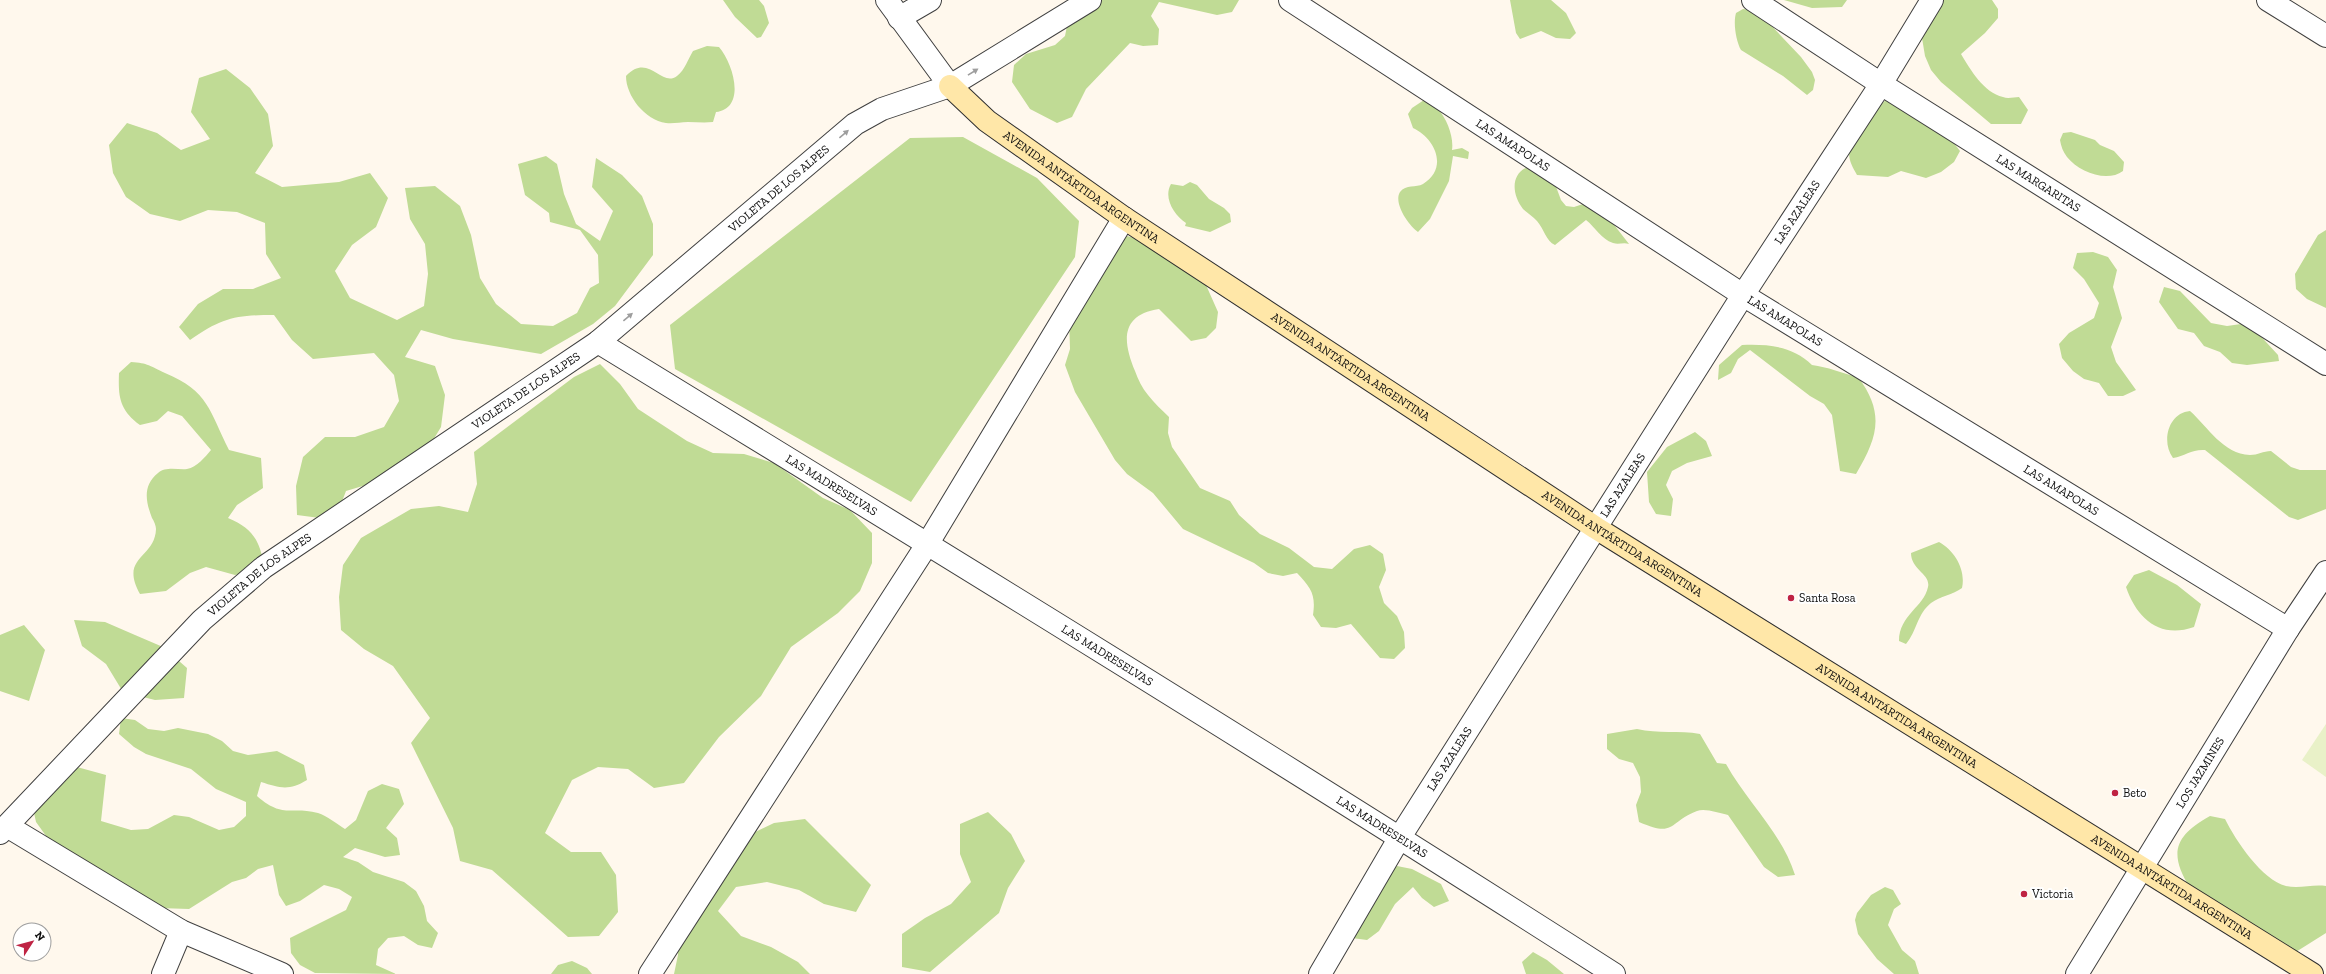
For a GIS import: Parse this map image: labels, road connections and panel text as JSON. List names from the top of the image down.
{
  "streets": {
    "main road": ["AVENIDA ANTÁRTIDA ARGENTINA"],
    "street": [
      "LAS AMAPOLAS",
      "LAS MARGARITAS",
      "VIOLETA DE LOS ALPES",
      "LAS AZALEAS",
      "LAS MADRESELVAS",
      "LOS JAZMINES"
    ]
  },
  "crossings": [
    ["LAS AMAPOLAS", "LAS AZALEAS"],
    ["LAS AMAPOLAS", "LOS JAZMINES"],
    ["LAS MARGARITAS", "LAS AZALEAS"],
    ["AVENIDA ANTÁRTIDA ARGENTINA", "VIOLETA DE LOS ALPES"],
    ["AVENIDA ANTÁRTIDA ARGENTINA", "LAS AZALEAS"],
    ["AVENIDA ANTÁRTIDA ARGENTINA", "LOS JAZMINES"],
    ["VIOLETA DE LOS ALPES", "LAS MADRESELVAS"],
    ["LAS AZALEAS", "LAS MADRESELVAS"]
  ],
  "one_way": ["VIOLETA DE LOS ALPES"],
  "places": ["Santa Rosa", "Beto", "Victoria"],
  "north": "top right"
}
